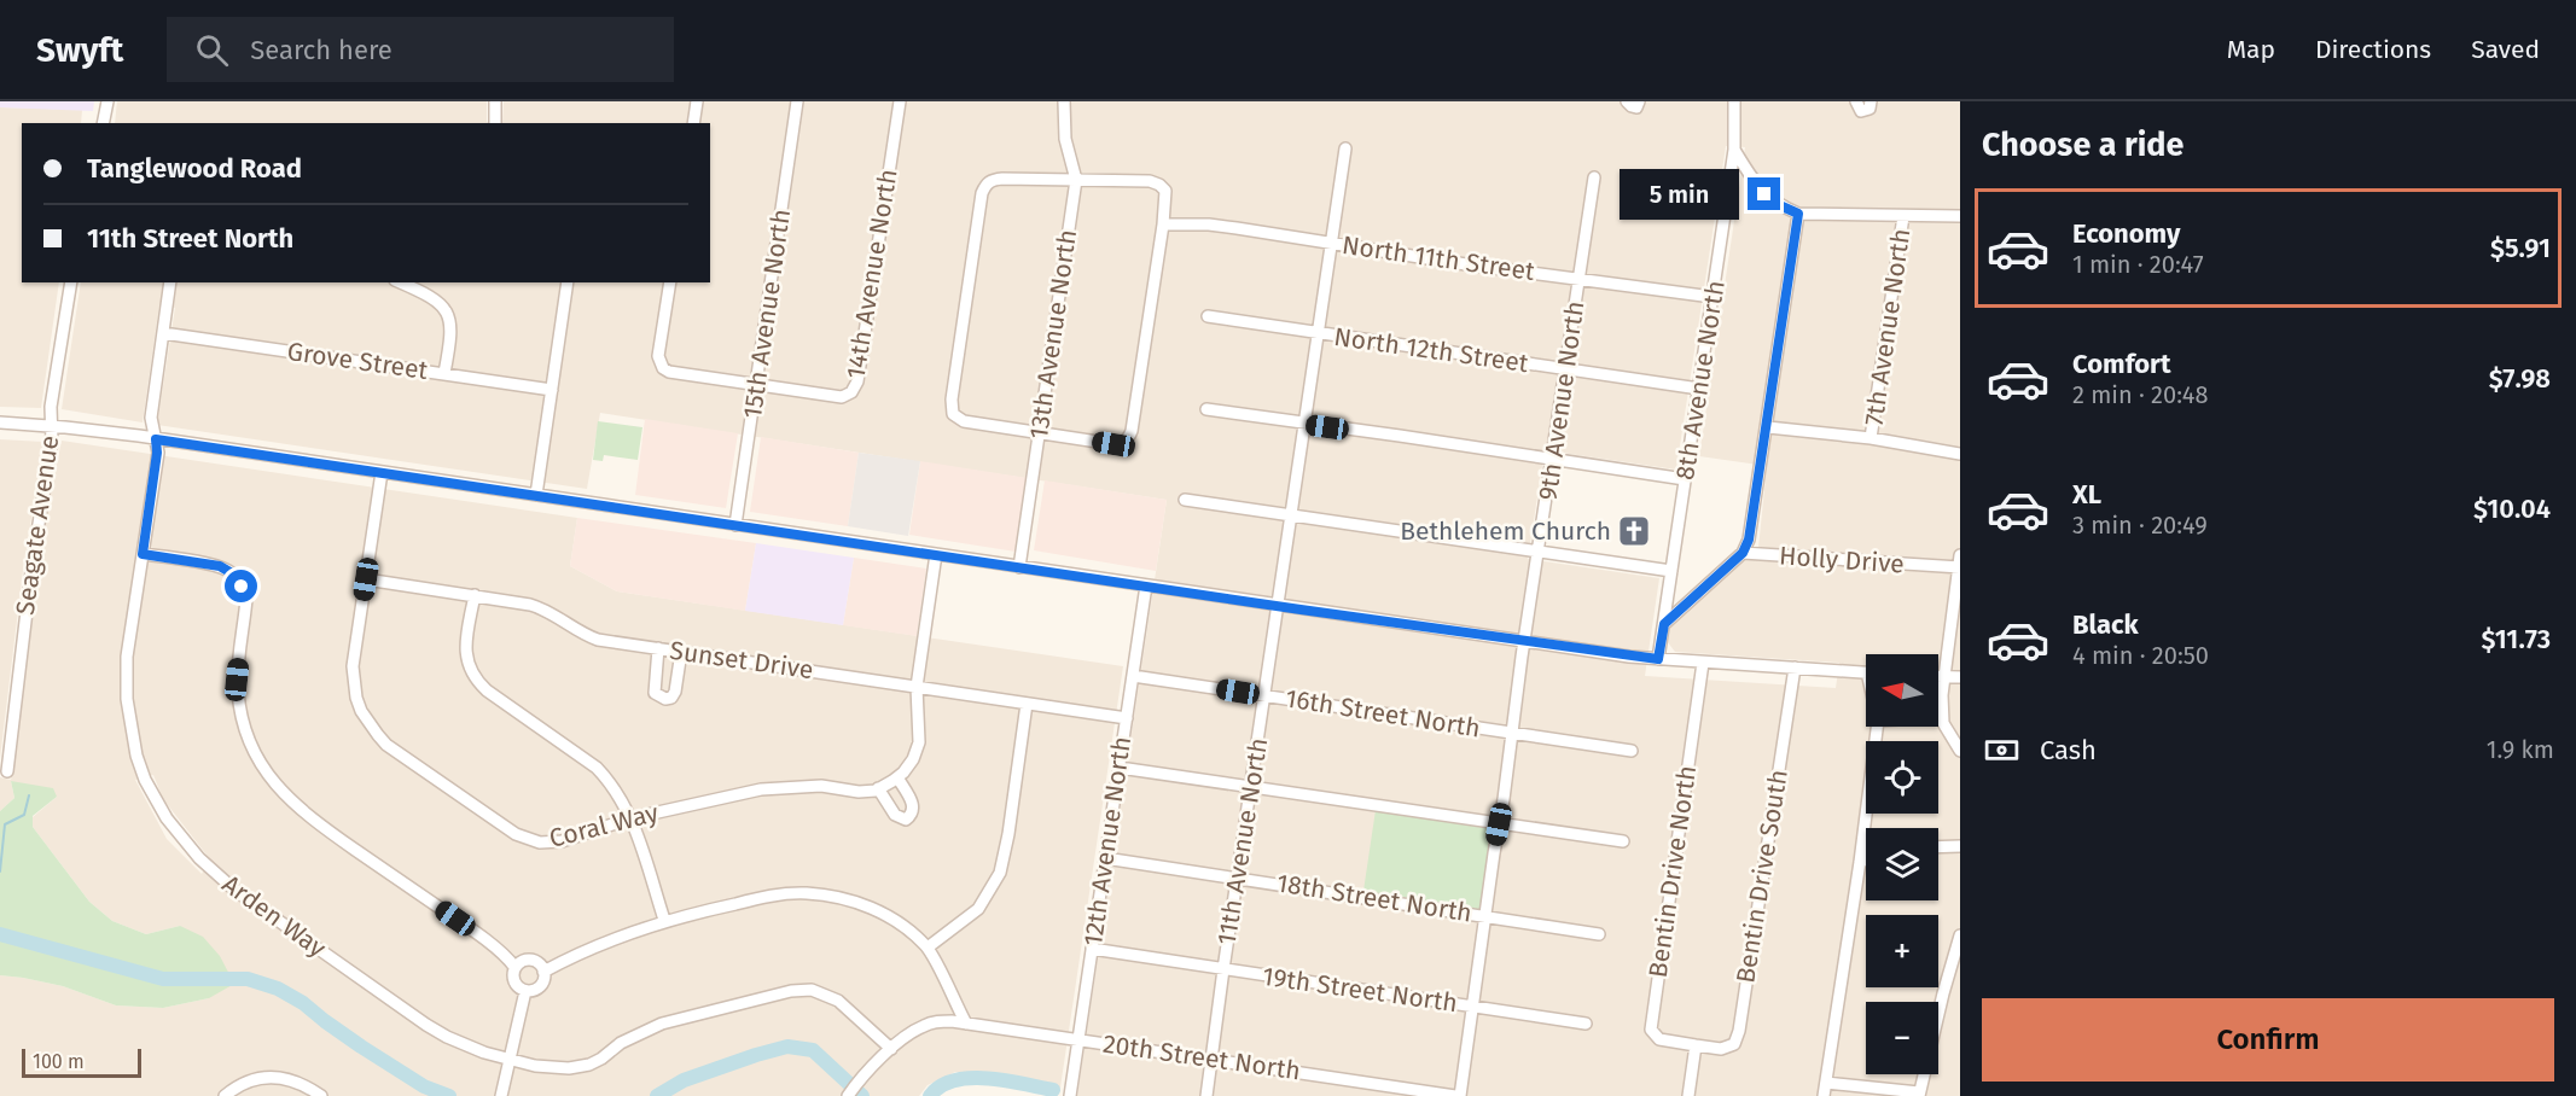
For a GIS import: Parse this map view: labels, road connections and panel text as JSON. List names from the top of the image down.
{
  "streets": {
    "street": [
      "North 11th Street",
      "14th Avenue North",
      "15th Avenue North",
      "7th Avenue North",
      "13th Avenue North",
      "North 12th Street",
      "Grove Street",
      "8th Avenue North",
      "9th Avenue North",
      "Seagate Avenue",
      "Holly Drive",
      "Sunset Drive",
      "16th Street North",
      "Coral Way",
      "12th Avenue North",
      "11th Avenue North",
      "Bentin Drive North",
      "Bentin Drive South",
      "18th Street North",
      "Arden Way",
      "19th Street North",
      "20th Street North"
    ]
  },
  "crossings": [
    ["North 11th Street", "8th Avenue North"],
    ["North 11th Street", "9th Avenue North"],
    ["North 11th Street", "11th Avenue North"],
    ["14th Avenue North", "15th Avenue North"],
    ["North 12th Street", "8th Avenue North"],
    ["North 12th Street", "9th Avenue North"],
    ["North 12th Street", "11th Avenue North"],
    ["Grove Street", "Arden Way"],
    ["8th Avenue North", "Holly Drive"],
    ["9th Avenue North", "16th Street North"],
    ["9th Avenue North", "18th Street North"],
    ["9th Avenue North", "19th Street North"],
    ["9th Avenue North", "20th Street North"],
    ["Sunset Drive", "Coral Way"],
    ["Sunset Drive", "12th Avenue North"],
    ["16th Street North", "12th Avenue North"],
    ["16th Street North", "11th Avenue North"],
    ["12th Avenue North", "18th Street North"],
    ["12th Avenue North", "19th Street North"],
    ["12th Avenue North", "20th Street North"],
    ["11th Avenue North", "18th Street North"],
    ["11th Avenue North", "19th Street North"],
    ["11th Avenue North", "20th Street North"],
    ["Bentin Drive North", "Bentin Drive South"],
    ["Arden Way", "20th Street North"]
  ],
  "places": {
    "church": ["Bethlehem Church"]
  },
  "scale_bar": "100 m",
  "north": "left",
  "page": {
    "header": "Swyft",
    "search": "Search here",
    "nav": ["Map", "Directions", "Saved"],
    "heading": "Choose a ride",
    "banner": ["Tanglewood Road", "11th Street North"],
    "bubble": "5 min",
    "list": [
      {
        "name": "Economy",
        "note": "1 min · 20:47",
        "value": "$5.91"
      },
      {
        "name": "Comfort",
        "note": "2 min · 20:48",
        "value": "$7.98"
      },
      {
        "name": "XL",
        "note": "3 min · 20:49",
        "value": "$10.04"
      },
      {
        "name": "Black",
        "note": "4 min · 20:50",
        "value": "$11.73"
      }
    ],
    "map_buttons": ["+", "−"],
    "pay": ["Cash", "1.9 km"],
    "buttons": "Confirm",
    "scale": "100 m"
  }
}
